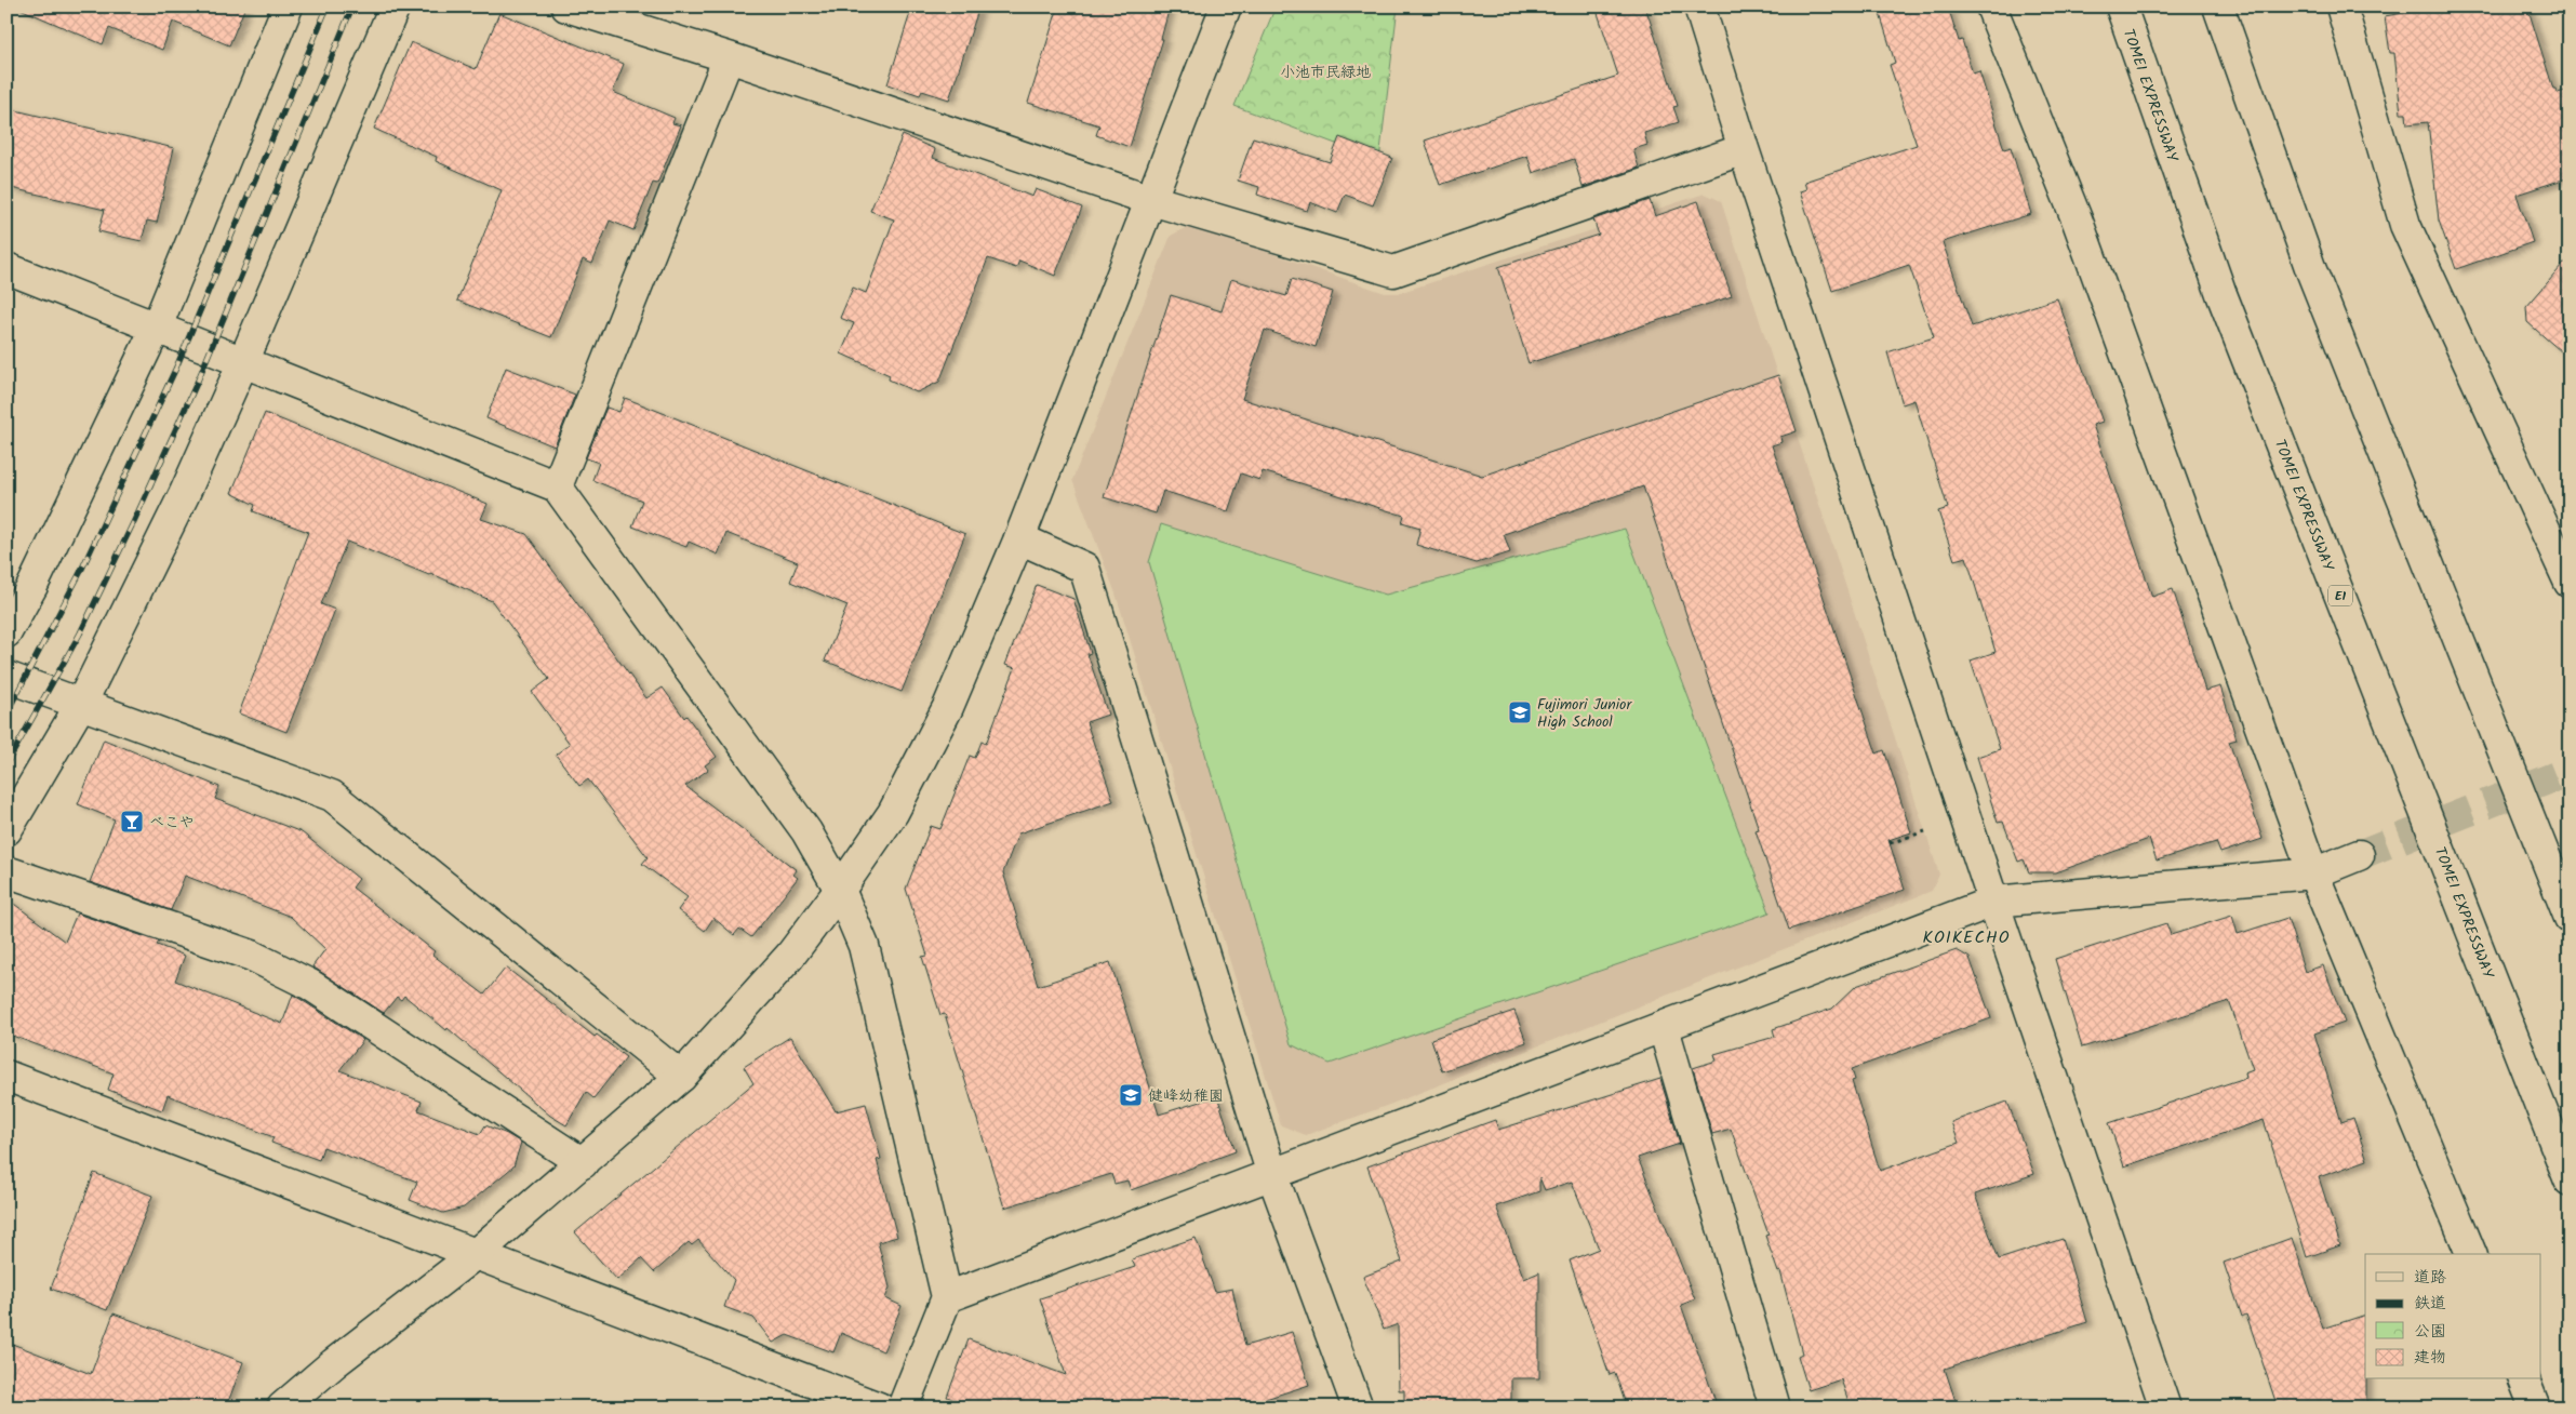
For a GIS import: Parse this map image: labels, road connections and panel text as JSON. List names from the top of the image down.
{
  "streets": {
    "main road": ["TOMEI EXPRESSWAY", "E1"]
  },
  "districts": ["KOIKECHO"],
  "parks": ["小池市民緑地"],
  "places": {
    "school or university": ["Fujimori Junior High School", "健峰幼稚園"],
    "bar": ["べこや"]
  },
  "legend": [
    "道路",
    "鉄道",
    "公園",
    "建物"
  ]
}
